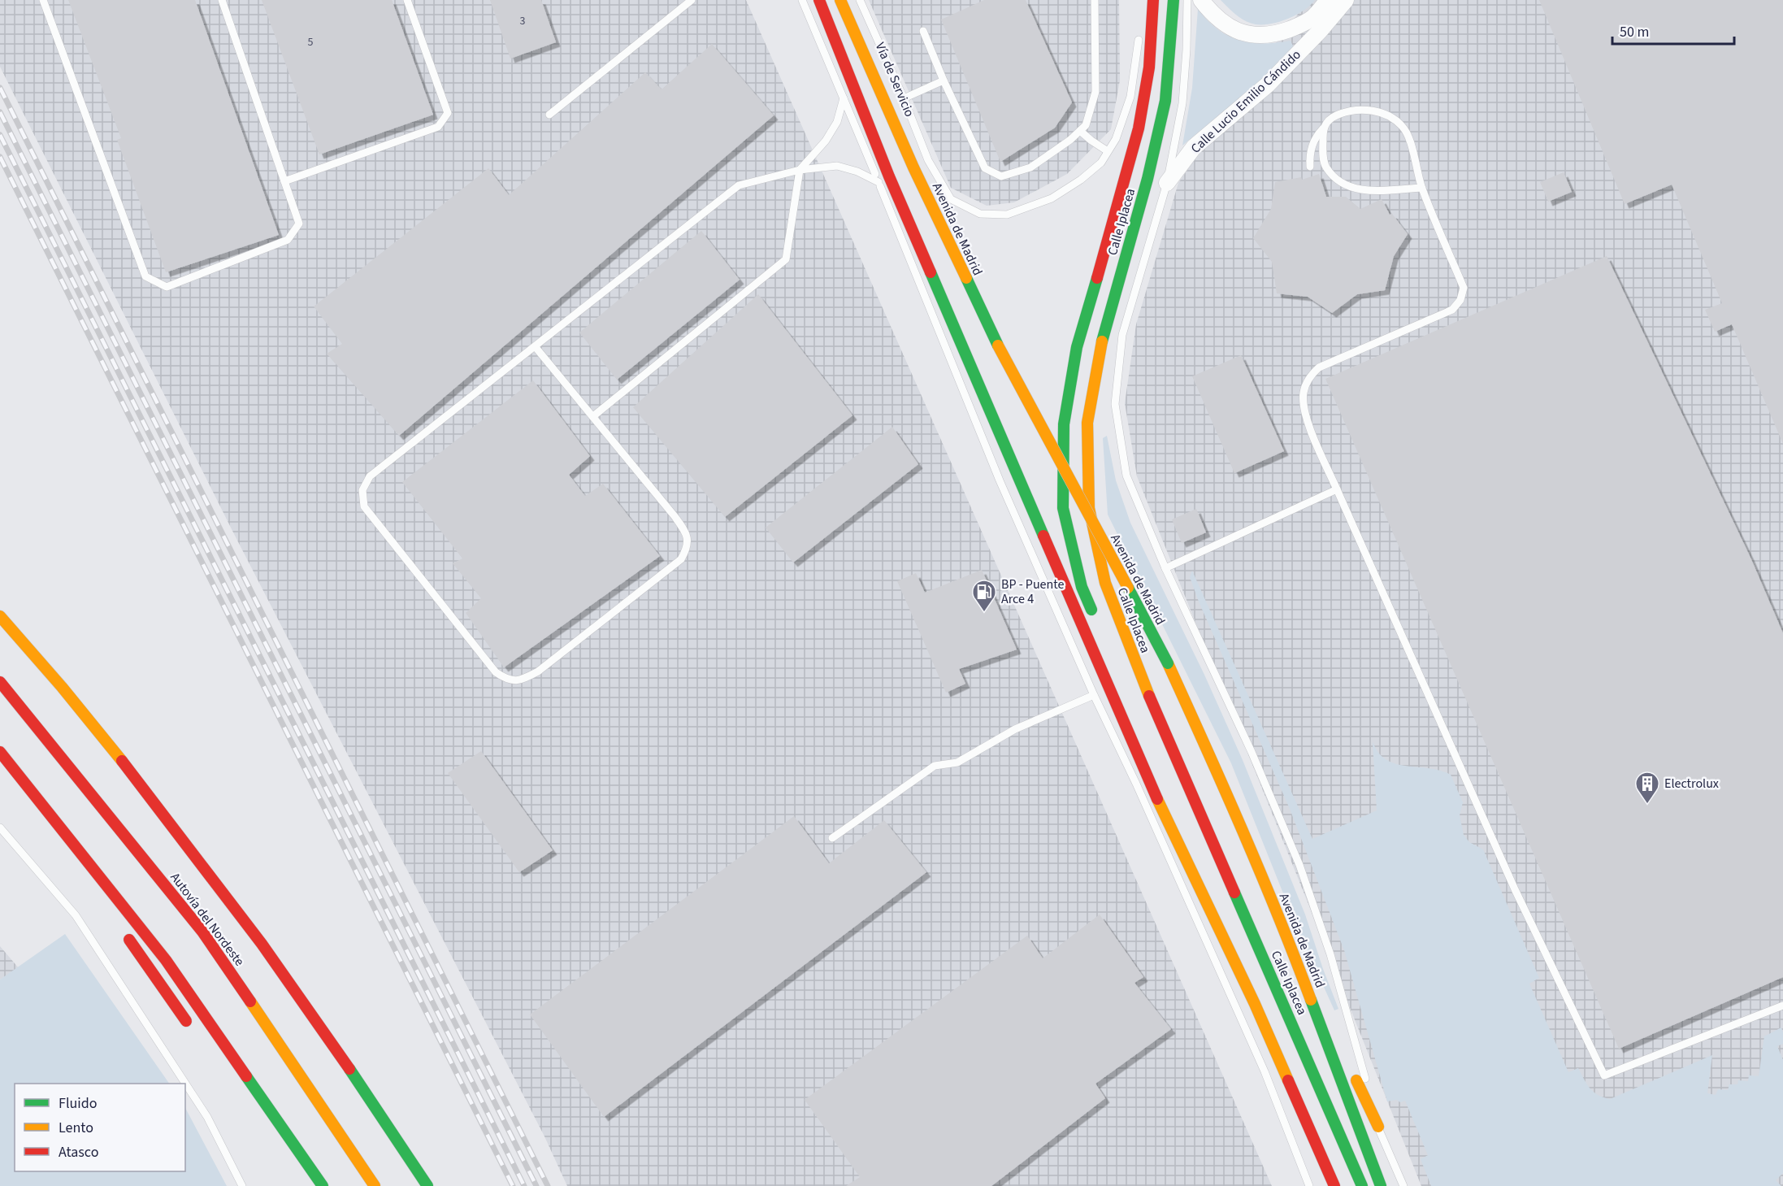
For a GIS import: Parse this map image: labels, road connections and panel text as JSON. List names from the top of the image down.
{
  "streets": {
    "main road": ["Calle Iplacea", "Avenida de Madrid", "Autovía del Nordeste"],
    "street": ["Calle Lucio Emilio Cándido"],
    "lane": ["Vía de Servicio"]
  },
  "places": {
    "fuel station": ["BP - Puente Arce 4"],
    "building": ["Electrolux"]
  },
  "house_numbers": ["3", "5"],
  "legend": ["Fluido", "Lento", "Atasco"],
  "scale_bar": "50 m"
}
